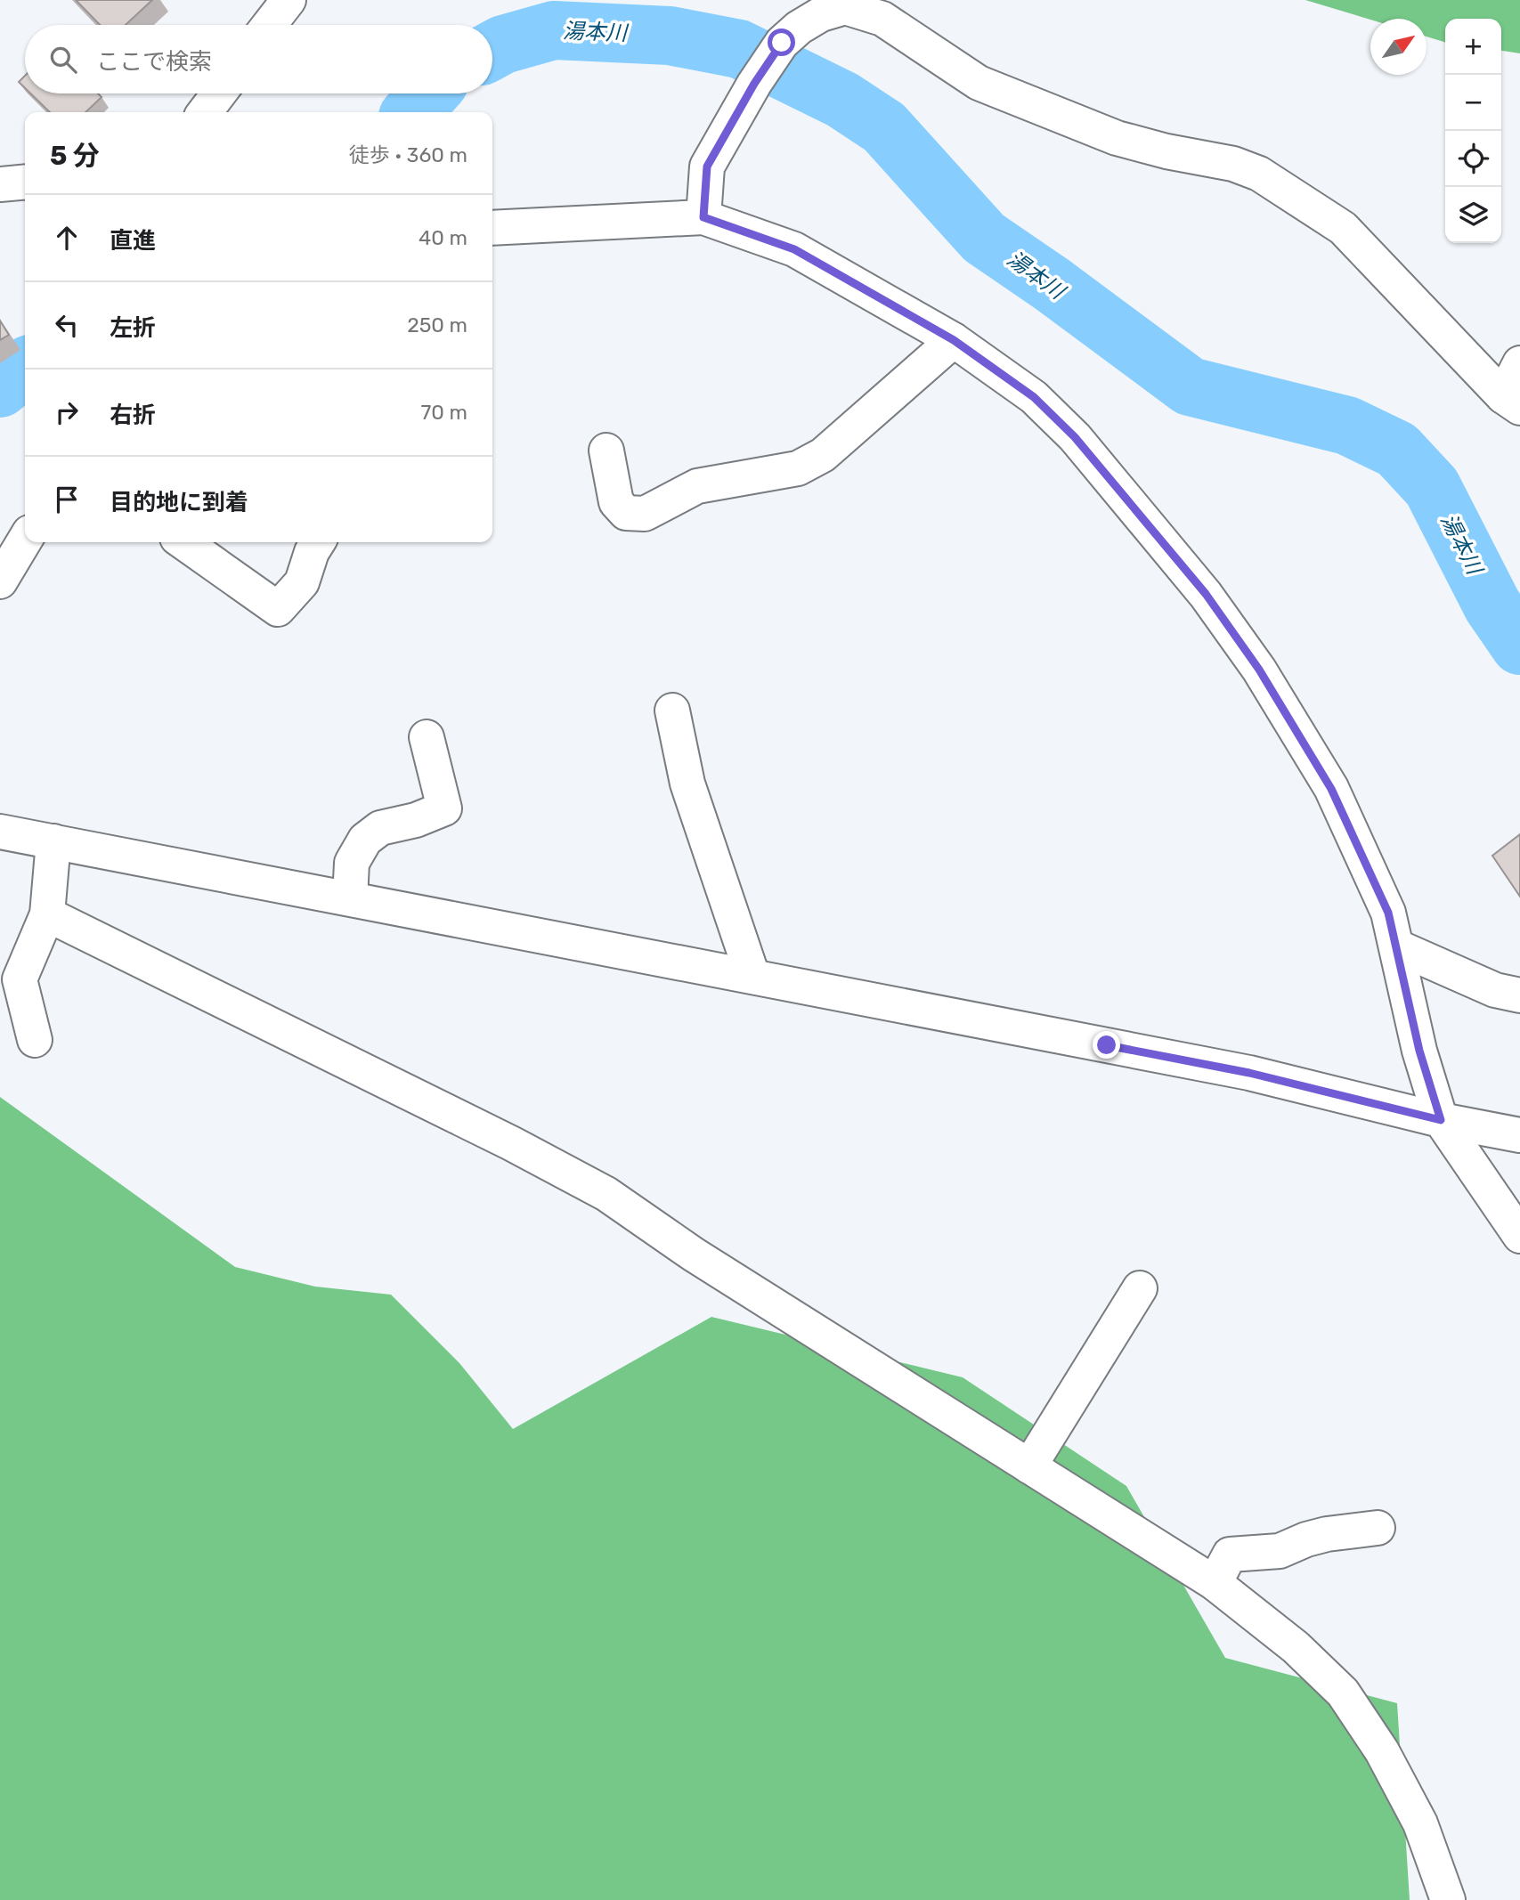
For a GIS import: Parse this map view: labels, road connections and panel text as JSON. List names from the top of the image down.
{
  "water": ["湯本川"],
  "north": "top right",
  "page": {
    "map_buttons": ["+", "−"],
    "search": "ここで検索",
    "heading": ["5 分", "徒歩 · 360 m"],
    "list": [
      ["直進", "40 m"],
      ["左折", "250 m"],
      ["右折", "70 m"],
      "目的地に到着"
    ]
  }
}
